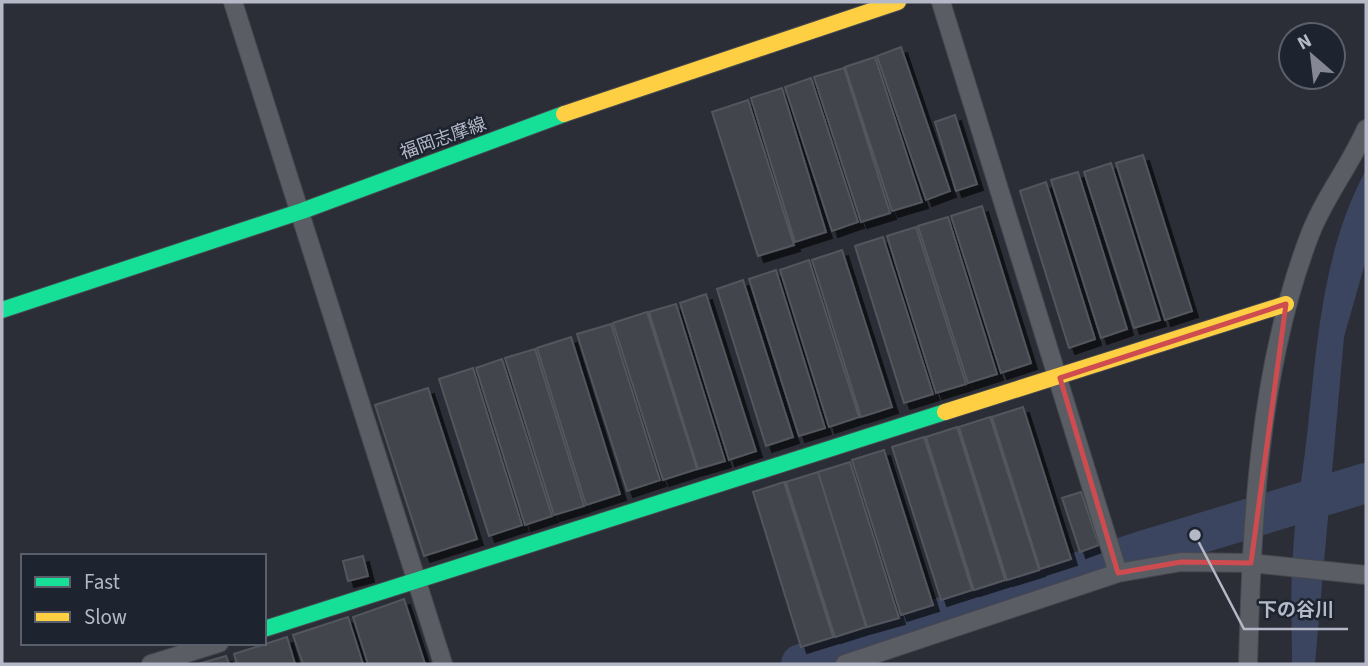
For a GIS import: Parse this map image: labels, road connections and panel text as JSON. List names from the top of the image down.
{
  "streets": {
    "street": ["福岡志摩線"]
  },
  "places": ["下の谷川"],
  "legend": ["Fast", "Slow"],
  "north": "top left"
}
